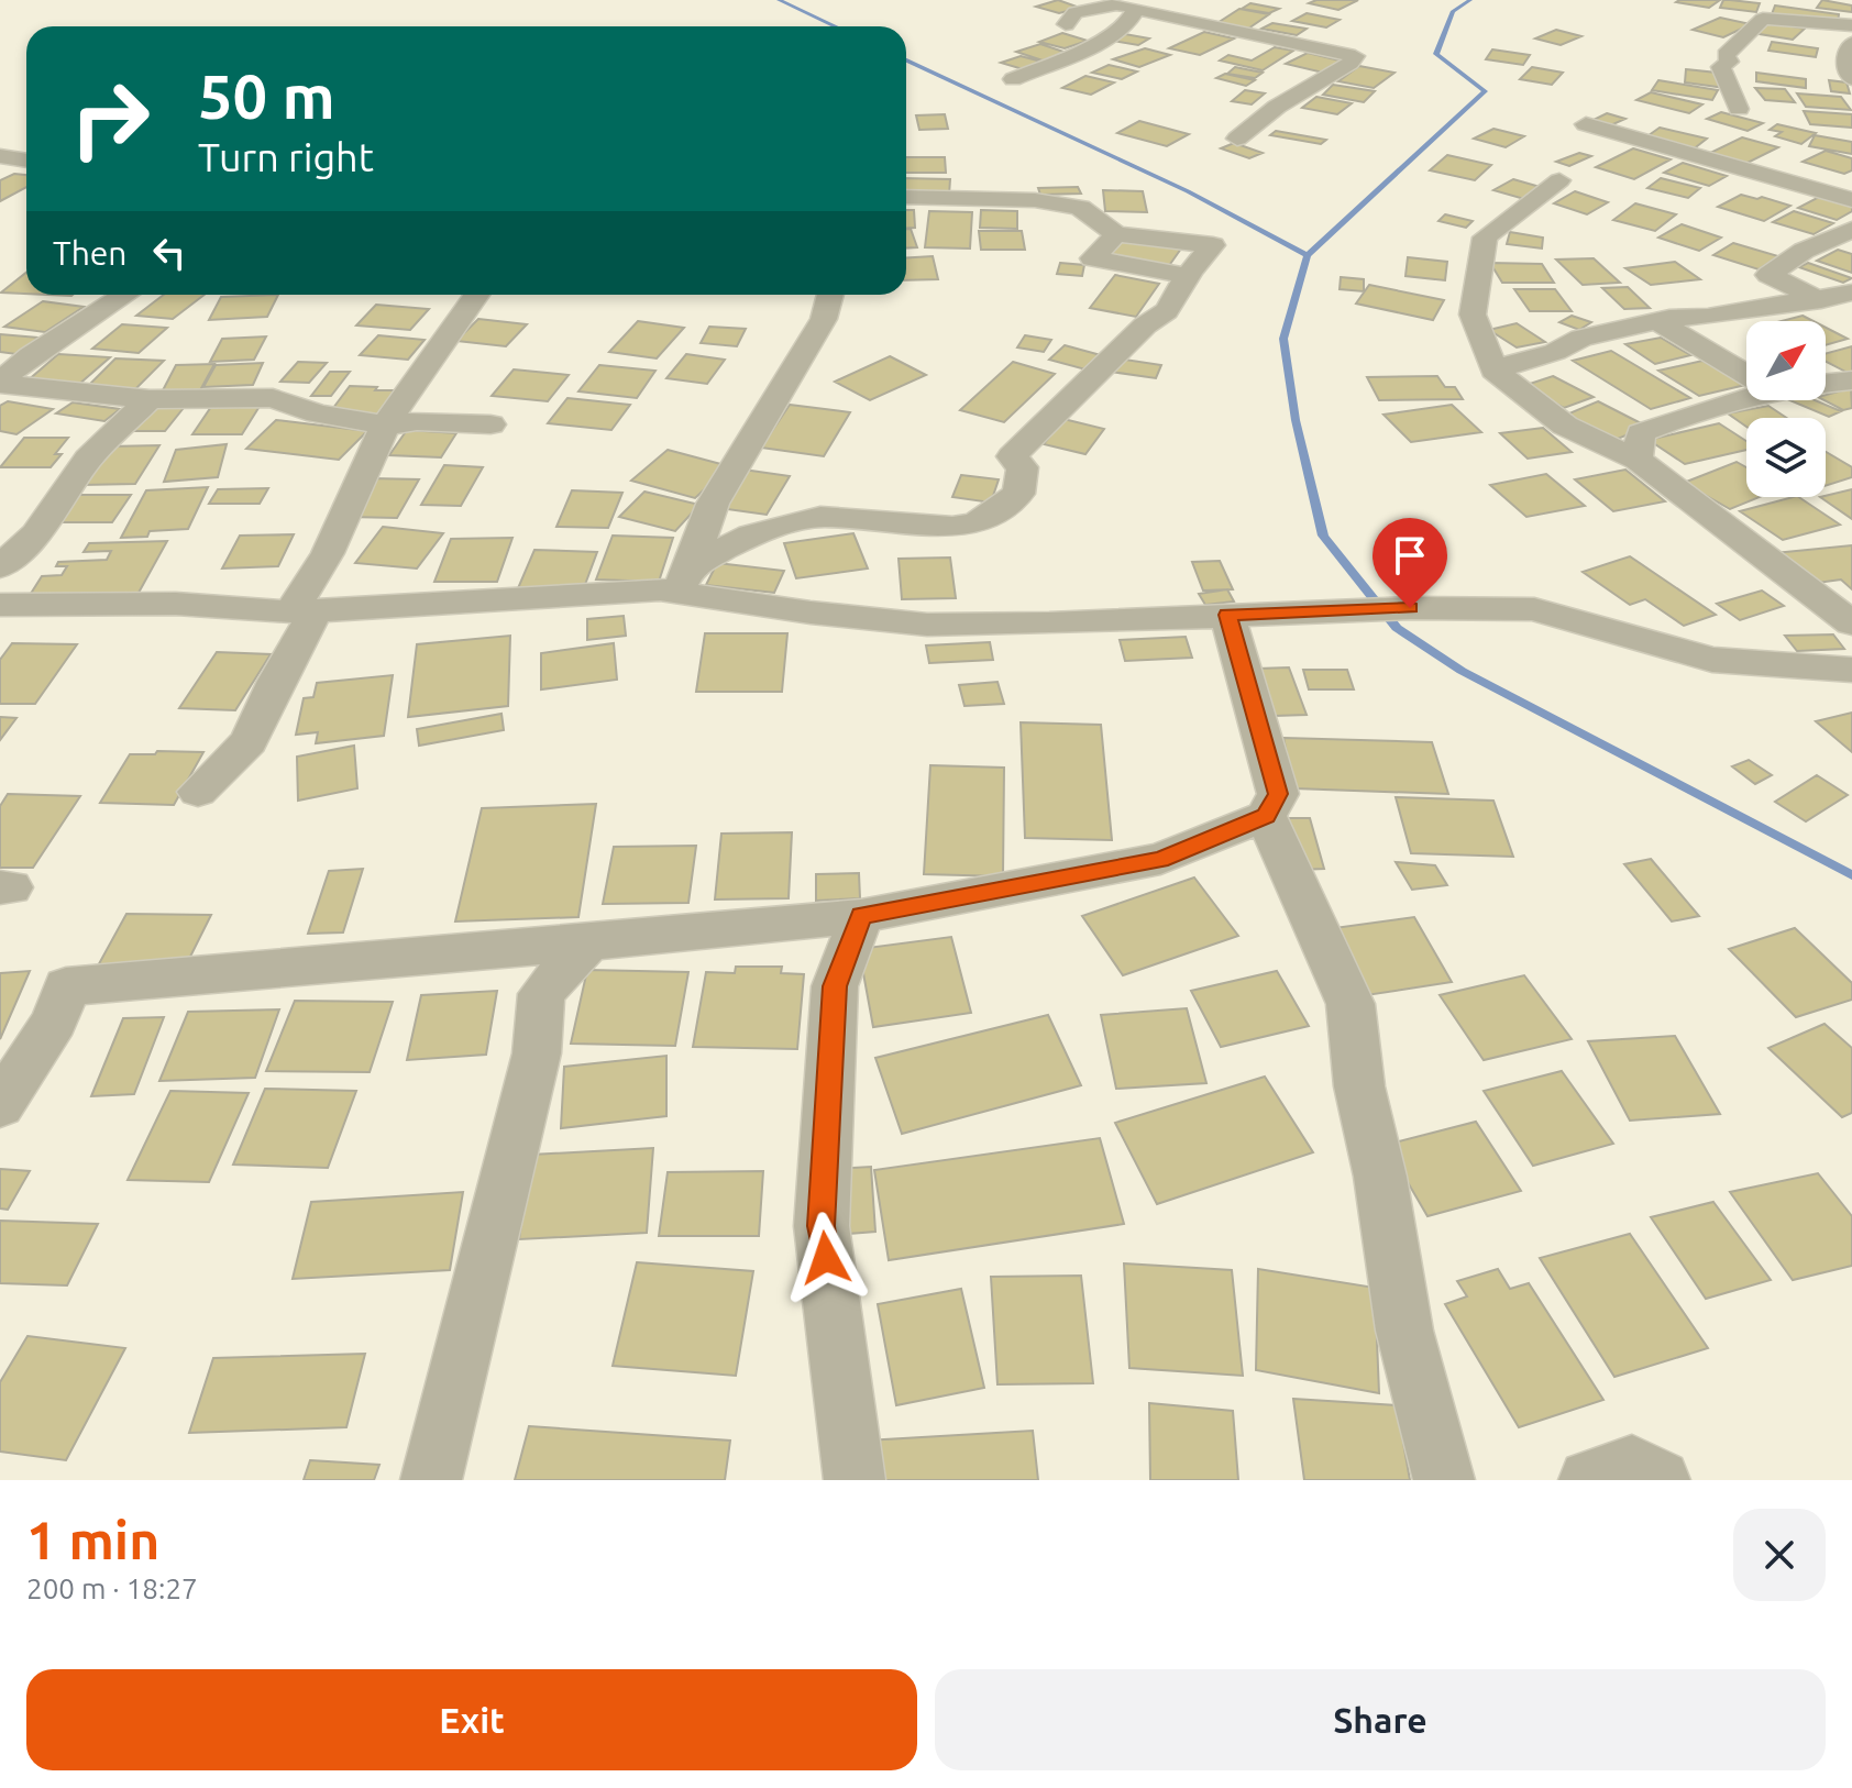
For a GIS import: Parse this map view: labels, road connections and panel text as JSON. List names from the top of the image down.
{
  "north": "top right",
  "page": {
    "turn": ["50 m", "Turn right"],
    "then": "Then",
    "heading": ["1 min", "200 m · 18:27"],
    "buttons": ["Exit", "Share"]
  }
}
